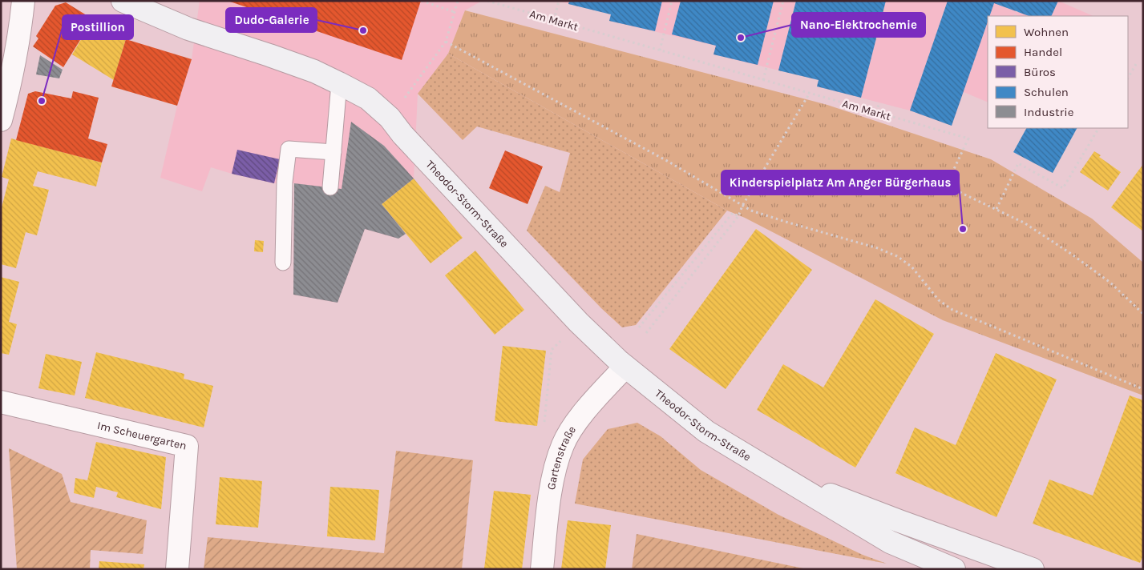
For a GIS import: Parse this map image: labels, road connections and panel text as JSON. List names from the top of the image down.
{
  "streets": {
    "street": ["Theodor-Storm-Straße", "Im Scheuergarten", "Gartenstraße"],
    "path": ["Am Markt"]
  },
  "crossings": [
    ["Theodor-Storm-Straße", "Gartenstraße"]
  ],
  "places": [
    "Dudo-Galerie",
    "Nano-Elektrochemie",
    "Postillion",
    "Kinderspielplatz Am Anger Bürgerhaus"
  ],
  "legend": [
    "Wohnen",
    "Handel",
    "Büros",
    "Schulen",
    "Industrie"
  ]
}
